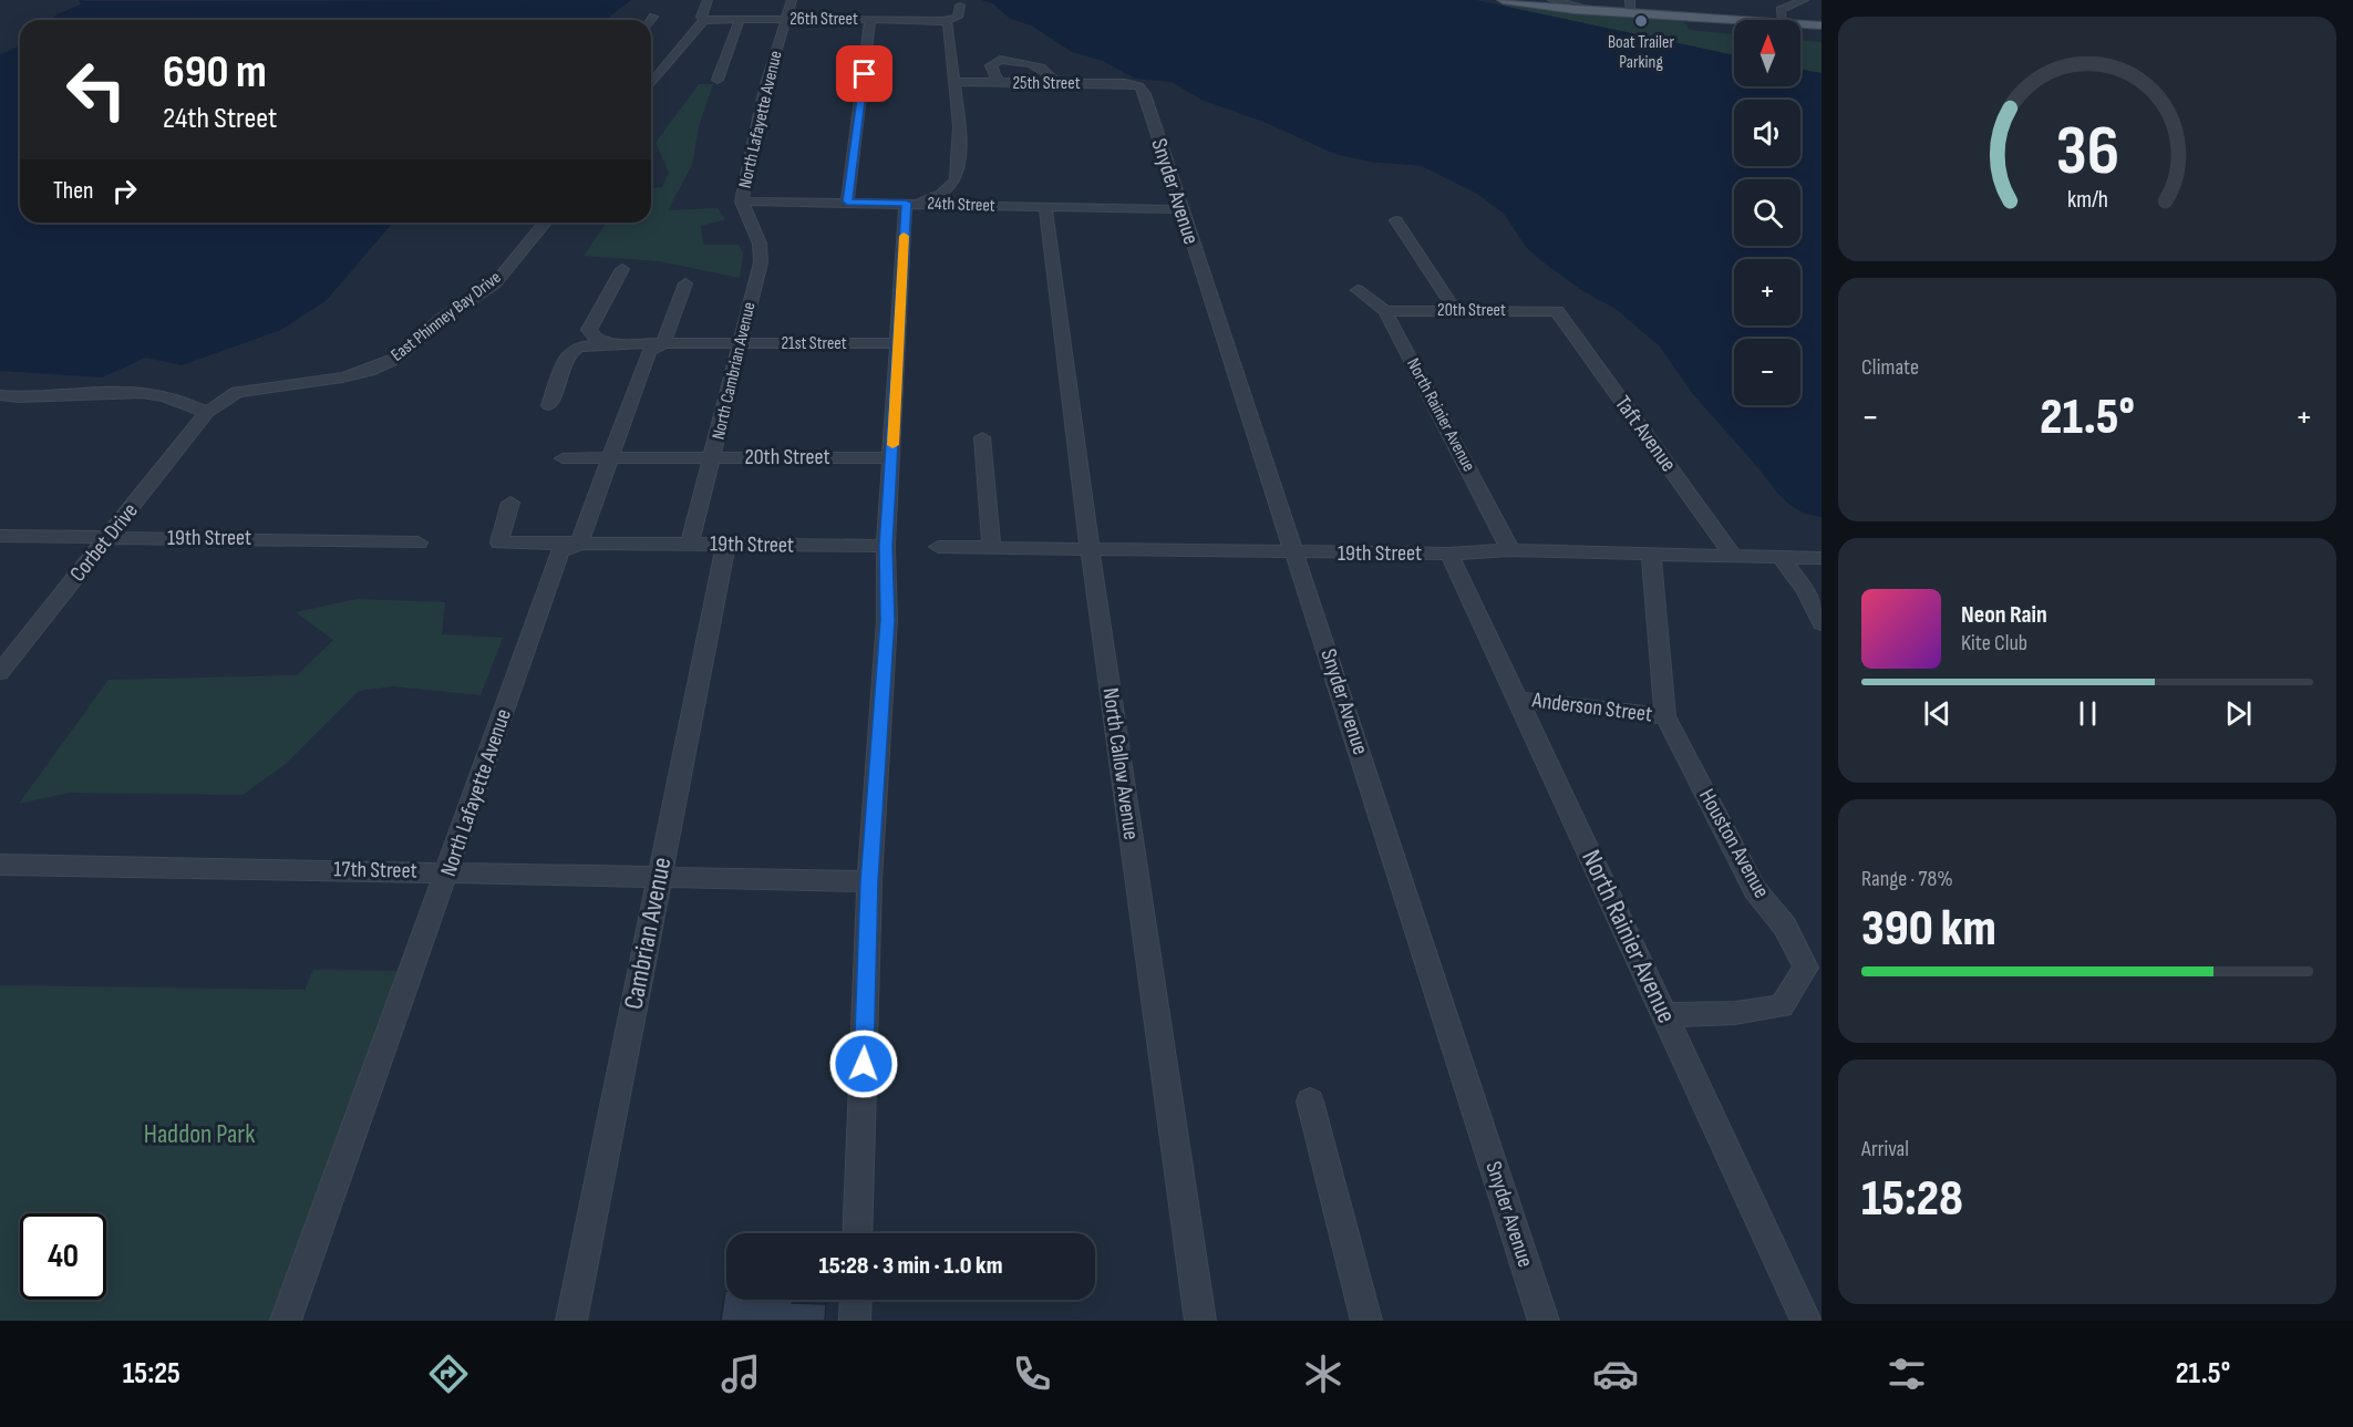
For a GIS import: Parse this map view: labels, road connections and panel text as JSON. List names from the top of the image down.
{
  "streets": {
    "street": [
      "26th Street",
      "25th Street",
      "North Lafayette Avenue",
      "Snyder Avenue",
      "24th Street",
      "20th Street",
      "East Phinney Bay Drive",
      "21st Street",
      "North Cambrian Avenue",
      "North Rainier Avenue",
      "Taft Avenue",
      "19th Street",
      "Corbet Drive",
      "Anderson Street",
      "North Callow Avenue",
      "Houston Avenue",
      "17th Street",
      "Cambrian Avenue"
    ]
  },
  "crossings": [
    ["26th Street", "North Lafayette Avenue"],
    ["25th Street", "Snyder Avenue"],
    ["North Lafayette Avenue", "24th Street"],
    ["North Lafayette Avenue", "20th Street"],
    ["North Lafayette Avenue", "21st Street"],
    ["North Lafayette Avenue", "North Cambrian Avenue"],
    ["North Lafayette Avenue", "19th Street"],
    ["North Lafayette Avenue", "17th Street"],
    ["Snyder Avenue", "24th Street"],
    ["Snyder Avenue", "19th Street"],
    ["24th Street", "North Cambrian Avenue"],
    ["24th Street", "North Callow Avenue"],
    ["20th Street", "North Cambrian Avenue"],
    ["20th Street", "North Rainier Avenue"],
    ["20th Street", "Taft Avenue"],
    ["East Phinney Bay Drive", "Corbet Drive"],
    ["21st Street", "North Cambrian Avenue"],
    ["North Cambrian Avenue", "19th Street"],
    ["North Rainier Avenue", "19th Street"],
    ["North Rainier Avenue", "Anderson Street"],
    ["North Rainier Avenue", "Houston Avenue"],
    ["Taft Avenue", "19th Street"],
    ["19th Street", "Corbet Drive"],
    ["19th Street", "North Callow Avenue"],
    ["19th Street", "Houston Avenue"],
    ["19th Street", "Cambrian Avenue"],
    ["Anderson Street", "Houston Avenue"],
    ["17th Street", "Cambrian Avenue"]
  ],
  "parks": ["Haddon Park"],
  "places": ["Boat Trailer Parking"],
  "north": "top",
  "page": {
    "map_buttons": ["+", "−"],
    "turn": ["690 m", "24th Street"],
    "then": "Then",
    "tile": [
      "Climate",
      ["Range · 78%", "390 km"],
      ["Arrival", "15:28"]
    ],
    "heat": ["−", "21.5°", "+"],
    "song": ["Neon Rain", "Kite Club"],
    "limit": "40",
    "trip": "15:28 · 3 min · 1.0 km",
    "tabs": ["15:25", "21.5°"],
    "gauge": ["36", "km/h"]
  }
}
